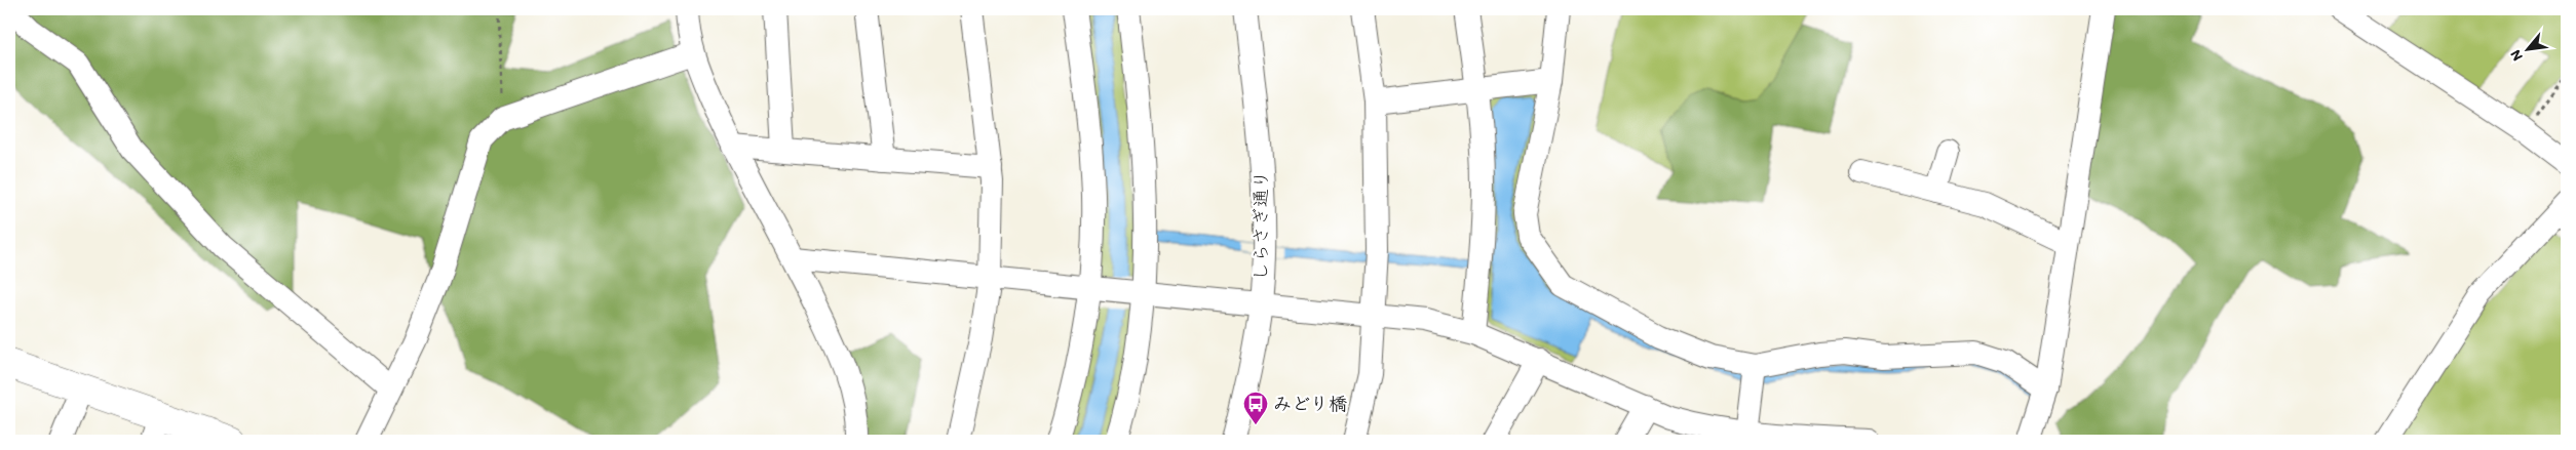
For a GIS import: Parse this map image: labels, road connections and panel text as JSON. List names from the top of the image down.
{
  "streets": {
    "street": ["しらさぎ通り"]
  },
  "places": {
    "bus stop": ["みどり橋"]
  },
  "north": "bottom left"
}
